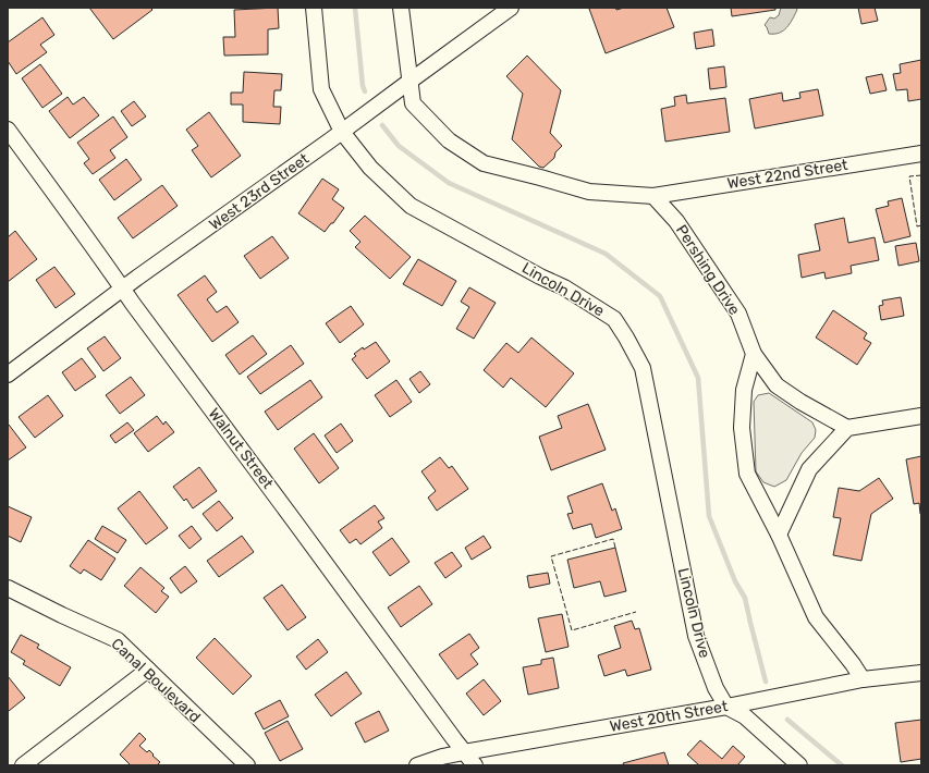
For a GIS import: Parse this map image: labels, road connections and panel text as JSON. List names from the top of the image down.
{
  "streets": {
    "street": [
      "West 22nd Street",
      "West 23rd Street",
      "Pershing Drive",
      "Lincoln Drive",
      "Walnut Street",
      "Canal Boulevard",
      "West 20th Street"
    ]
  },
  "crossings": [
    ["West 22nd Street", "Pershing Drive"],
    ["West 23rd Street", "Lincoln Drive"],
    ["West 23rd Street", "Walnut Street"],
    ["Lincoln Drive", "West 20th Street"],
    ["Walnut Street", "West 20th Street"]
  ]
}
